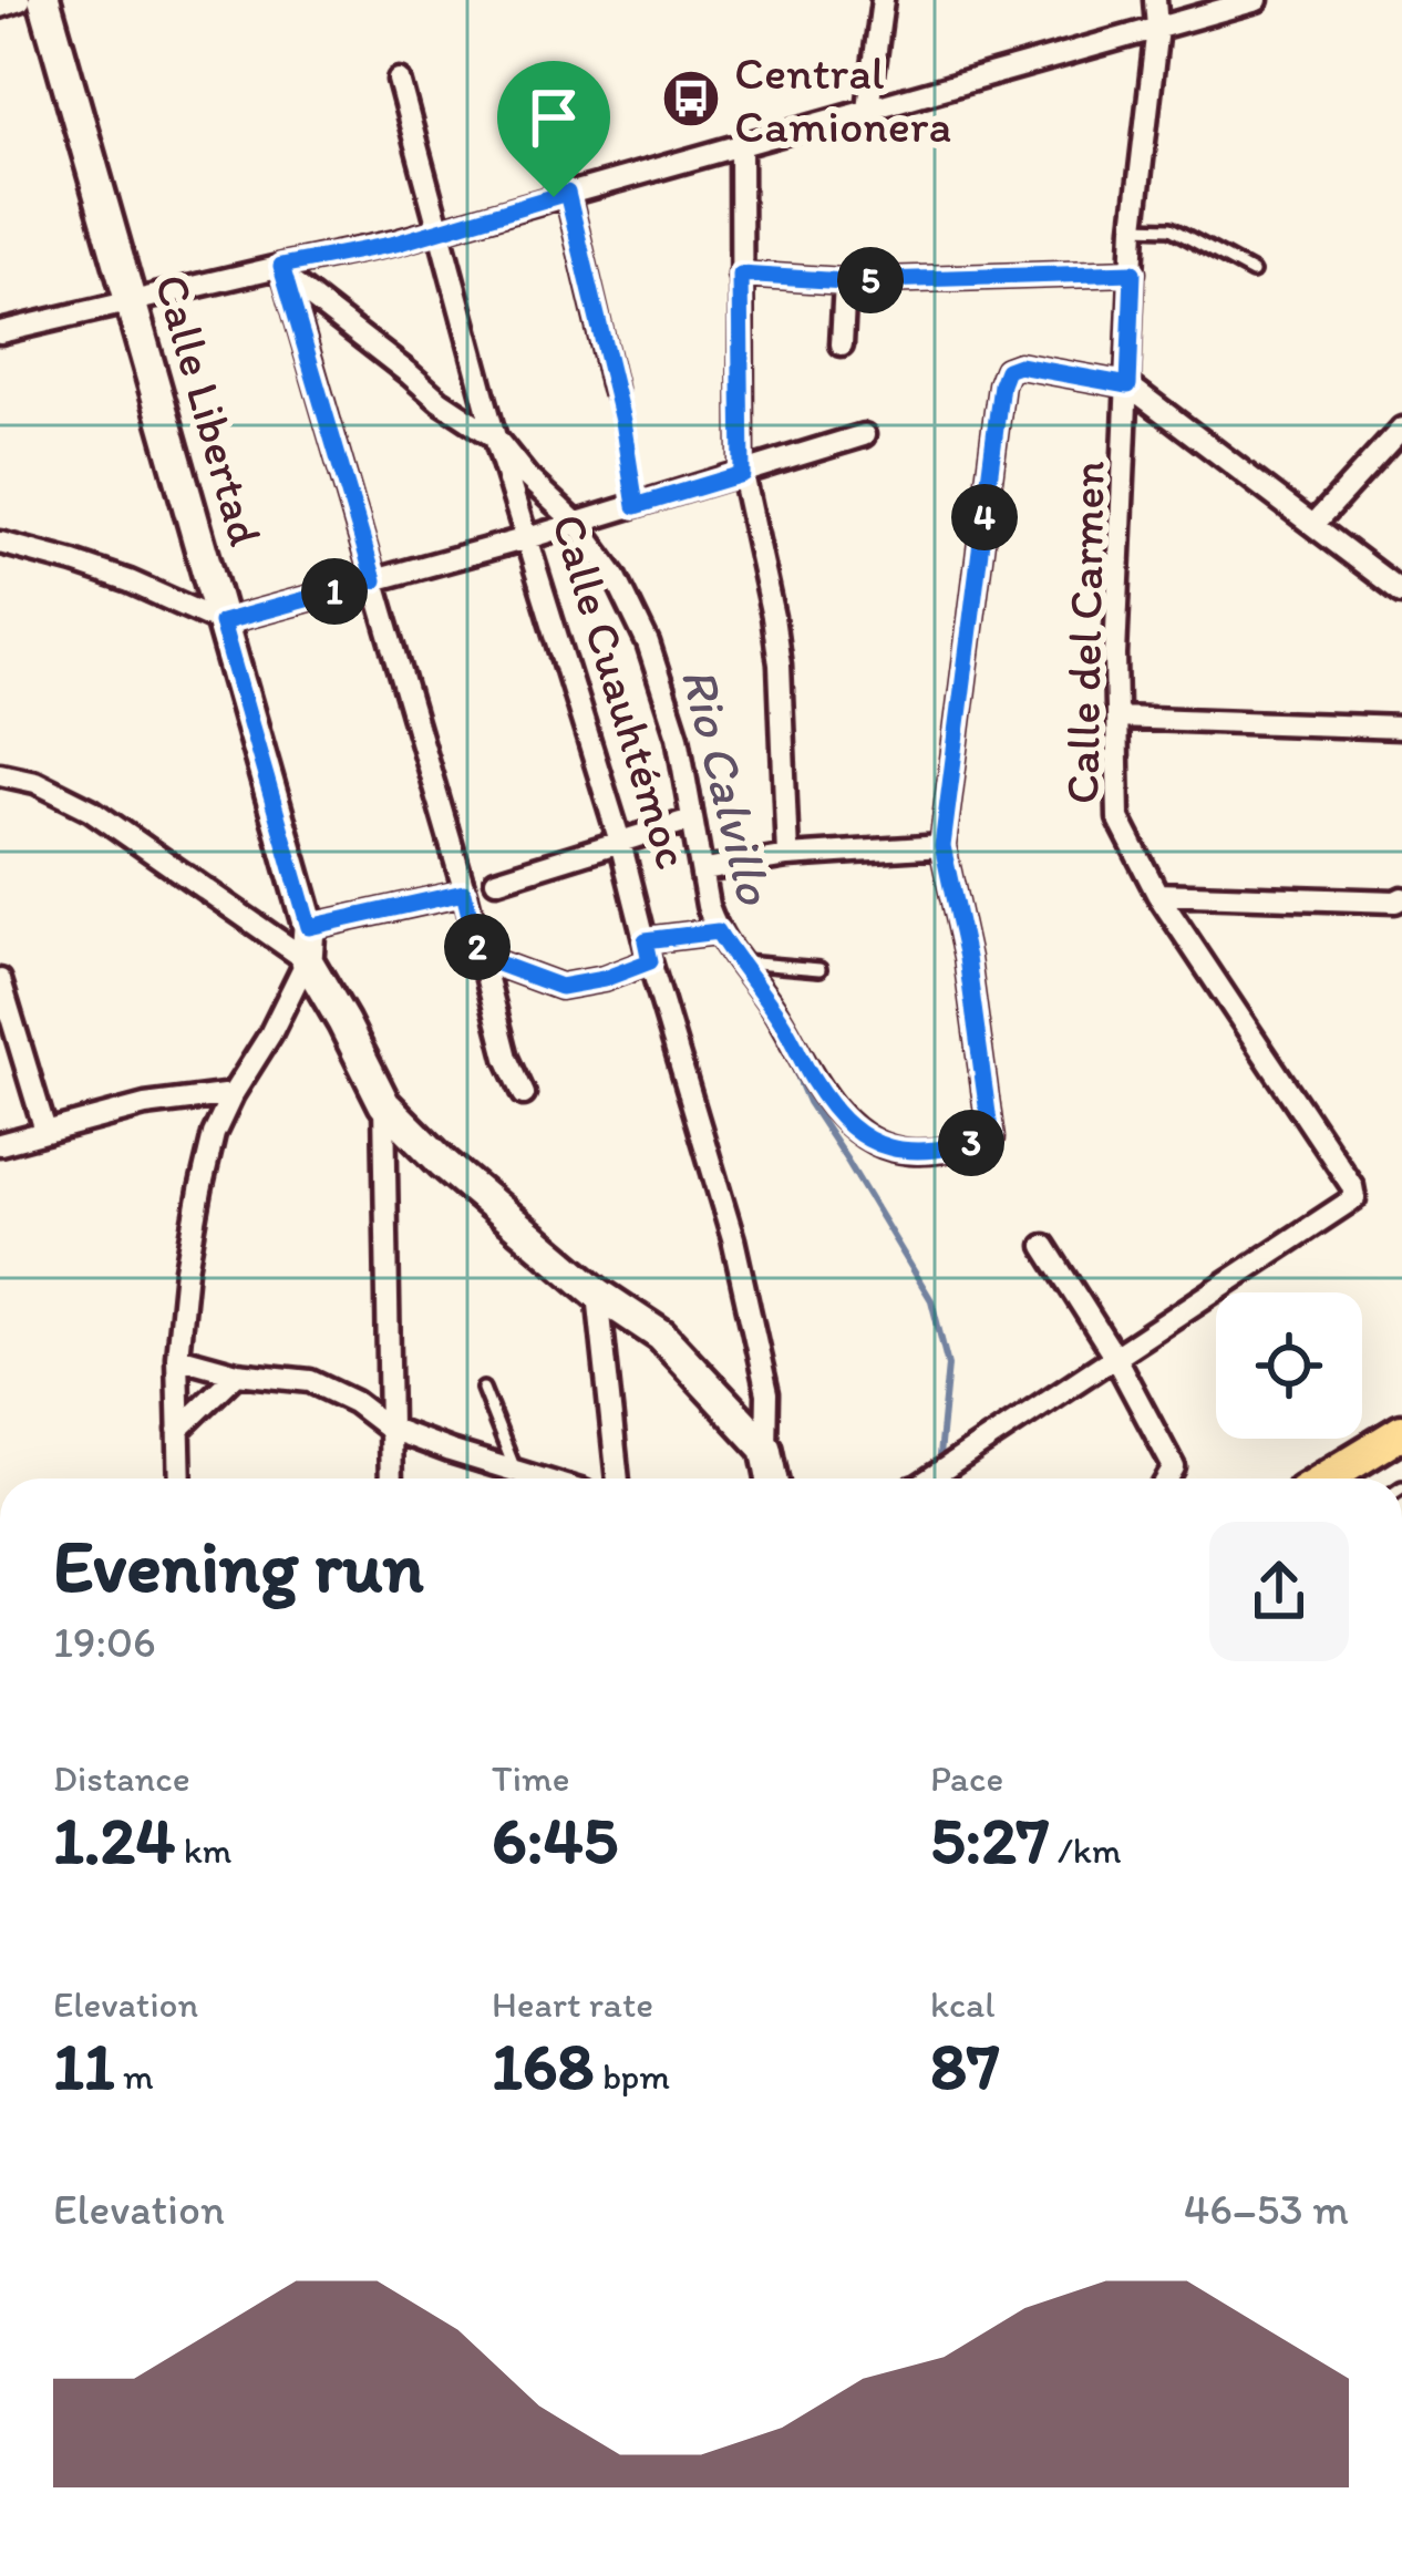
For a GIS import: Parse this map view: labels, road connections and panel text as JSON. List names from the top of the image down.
{
  "streets": {
    "street": ["Calle Libertad", "Calle del Carmen", "Calle Cuauhtémoc"]
  },
  "water": ["Rio Calvillo"],
  "places": {
    "bus stop": ["Central Camionera"]
  },
  "page": {
    "pins": [
      "5",
      "4",
      "1",
      "2",
      "3"
    ],
    "heading": ["Evening run", "19:06"],
    "stats": [
      ["Distance", "1.24 km"],
      ["Time", "6:45"],
      ["Pace", "5:27 /km"],
      ["Elevation", "11 m"],
      ["Heart rate", "168 bpm"],
      ["kcal", "87"]
    ],
    "chart": ["Elevation", "46–53 m"]
  }
}
